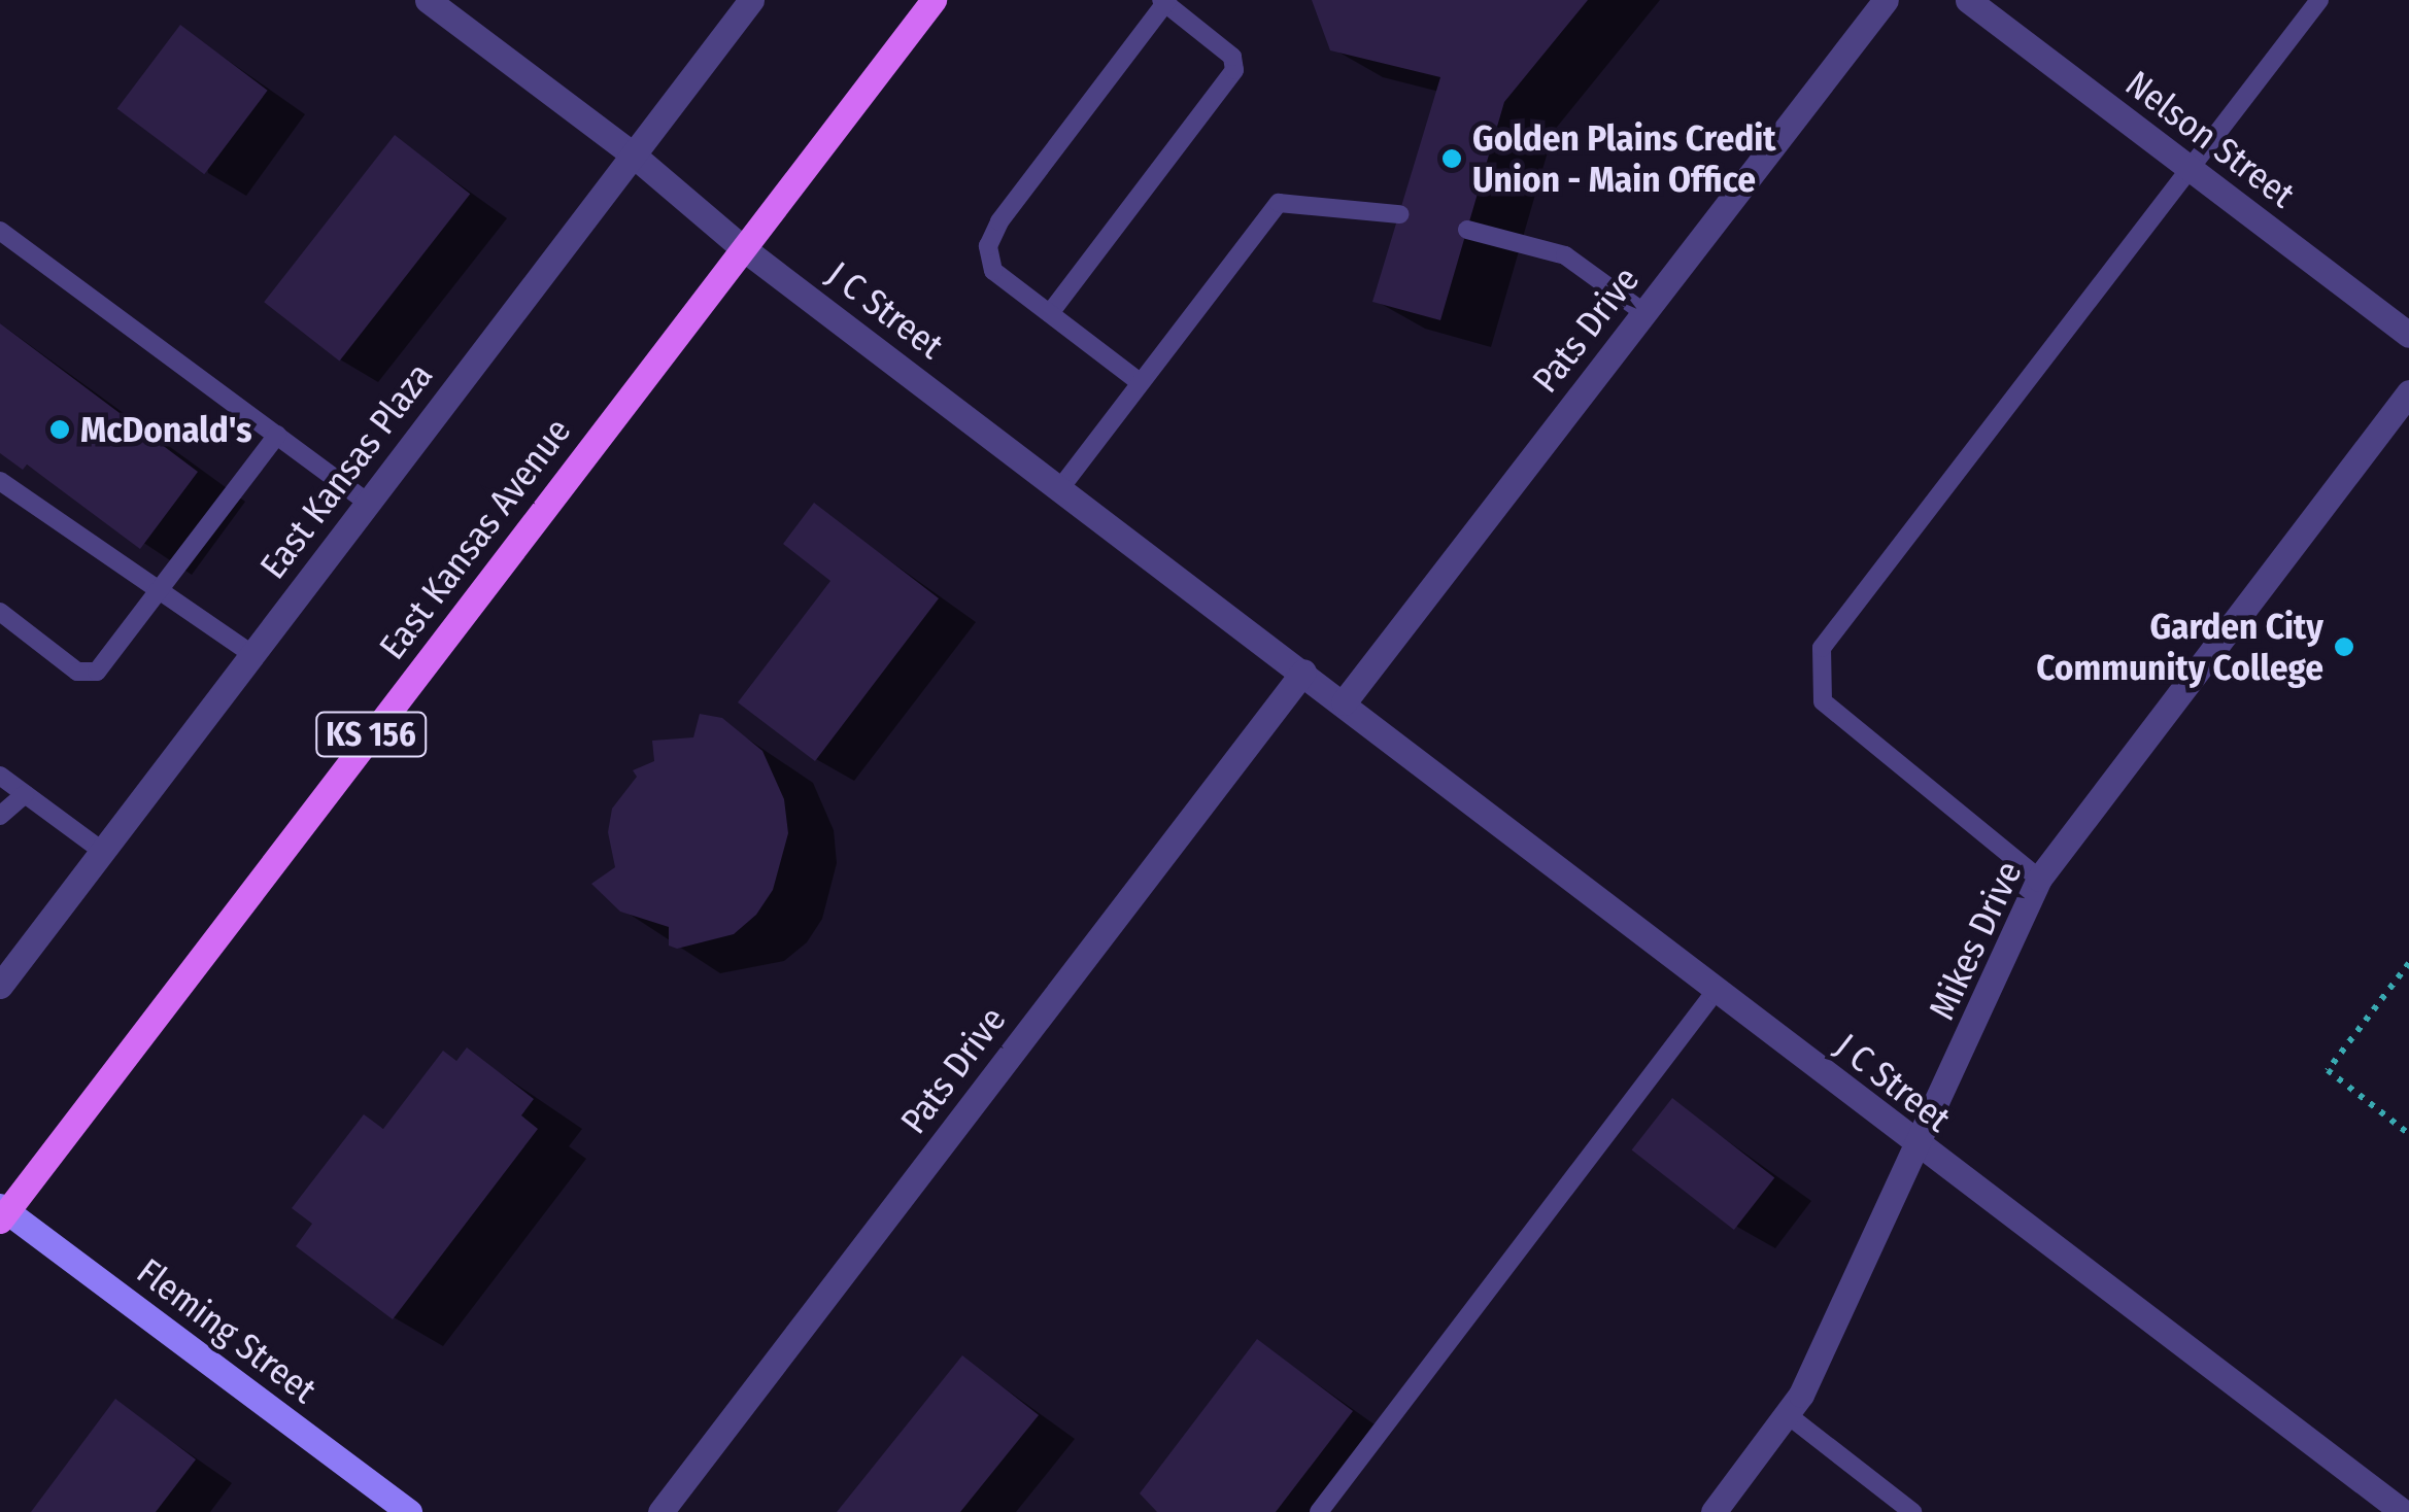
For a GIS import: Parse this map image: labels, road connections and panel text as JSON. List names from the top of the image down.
{
  "streets": {
    "main road": ["East Kansas Avenue", "KS 156"],
    "street": [
      "Nelson Street",
      "J C Street",
      "Pats Drive",
      "East Kansas Plaza",
      "Mikes Drive",
      "Fleming Street"
    ]
  },
  "crossings": [
    ["J C Street", "Pats Drive"],
    ["J C Street", "East Kansas Plaza"],
    ["J C Street", "East Kansas Avenue"],
    ["J C Street", "Mikes Drive"],
    ["East Kansas Avenue", "Fleming Street"]
  ],
  "places": ["Golden Plains Credit Union - Main Office", "McDonald's", "Garden City Community College"]
}
